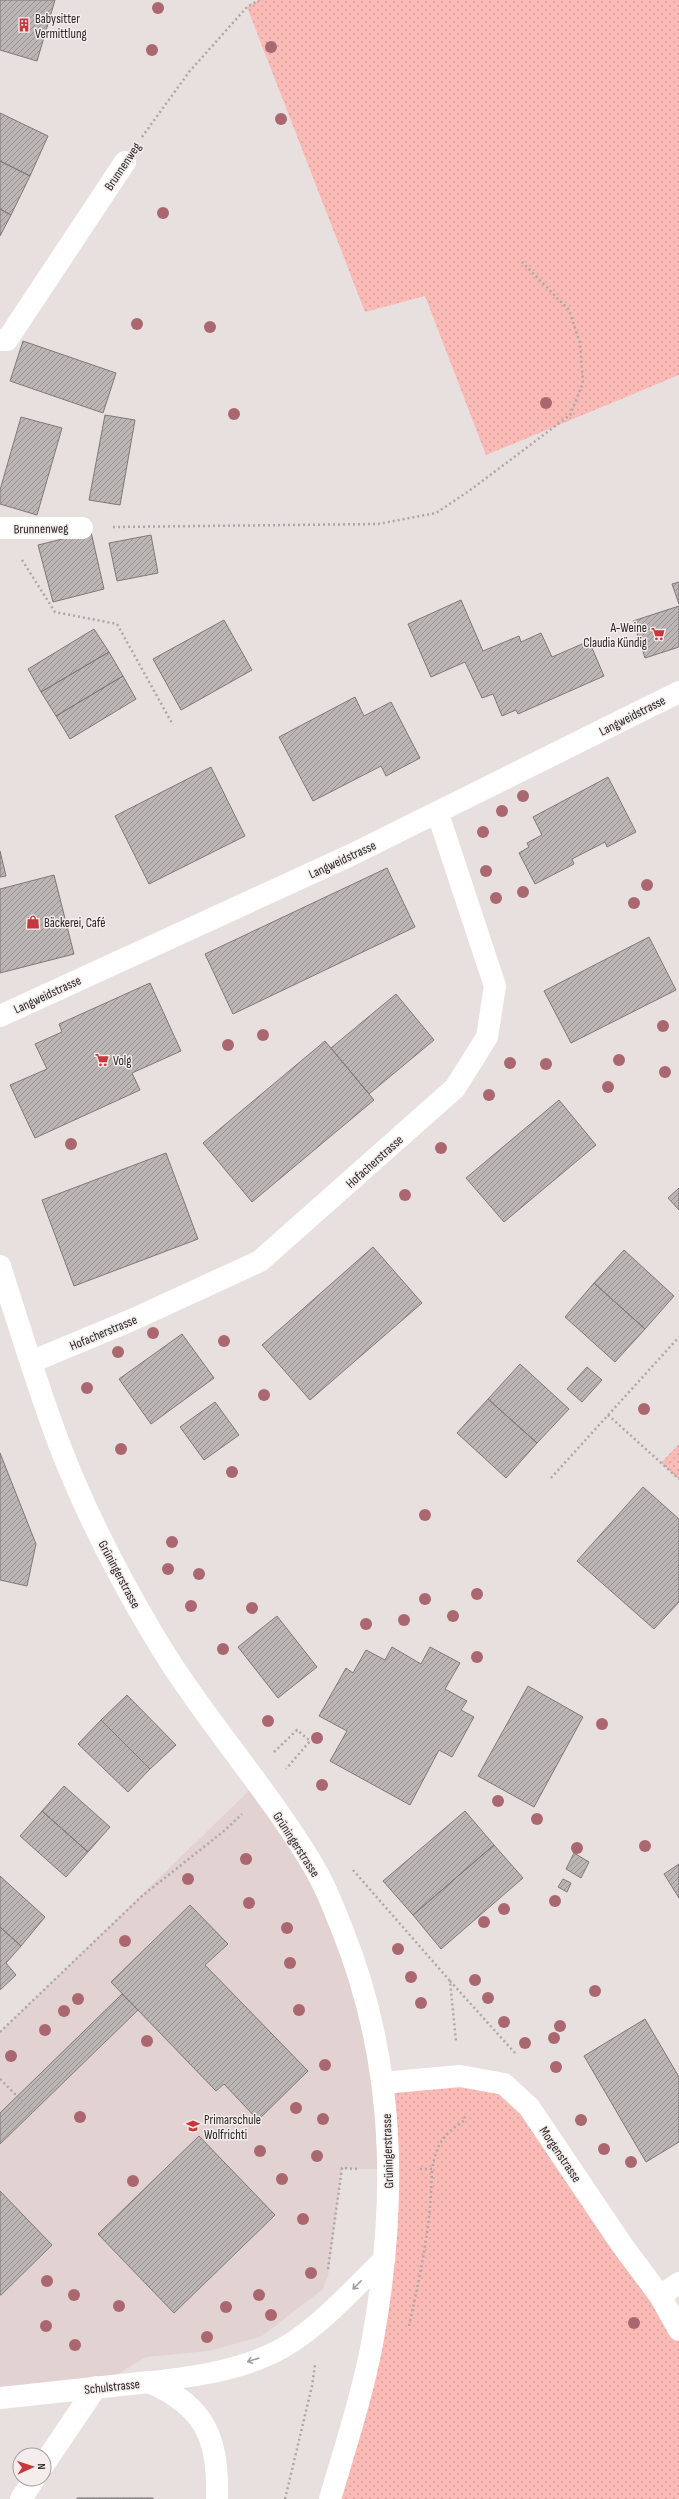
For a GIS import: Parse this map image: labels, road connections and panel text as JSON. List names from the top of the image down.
{
  "streets": {
    "street": [
      "Brunnenweg",
      "Langweidstrasse",
      "Hofacherstrasse",
      "Grüningerstrasse",
      "Morgenstrasse",
      "Schulstrasse"
    ]
  },
  "crossings": [
    ["Langweidstrasse", "Hofacherstrasse"],
    ["Hofacherstrasse", "Grüningerstrasse"]
  ],
  "places": {
    "building": ["Babysitter Vermittlung"],
    "supermarket": ["A-Weine Claudia Kündig", "Volg"],
    "shop": ["Bäckerei, Café"],
    "school or university": ["Primarschule Wolfrichti"]
  },
  "north": "right"
}
